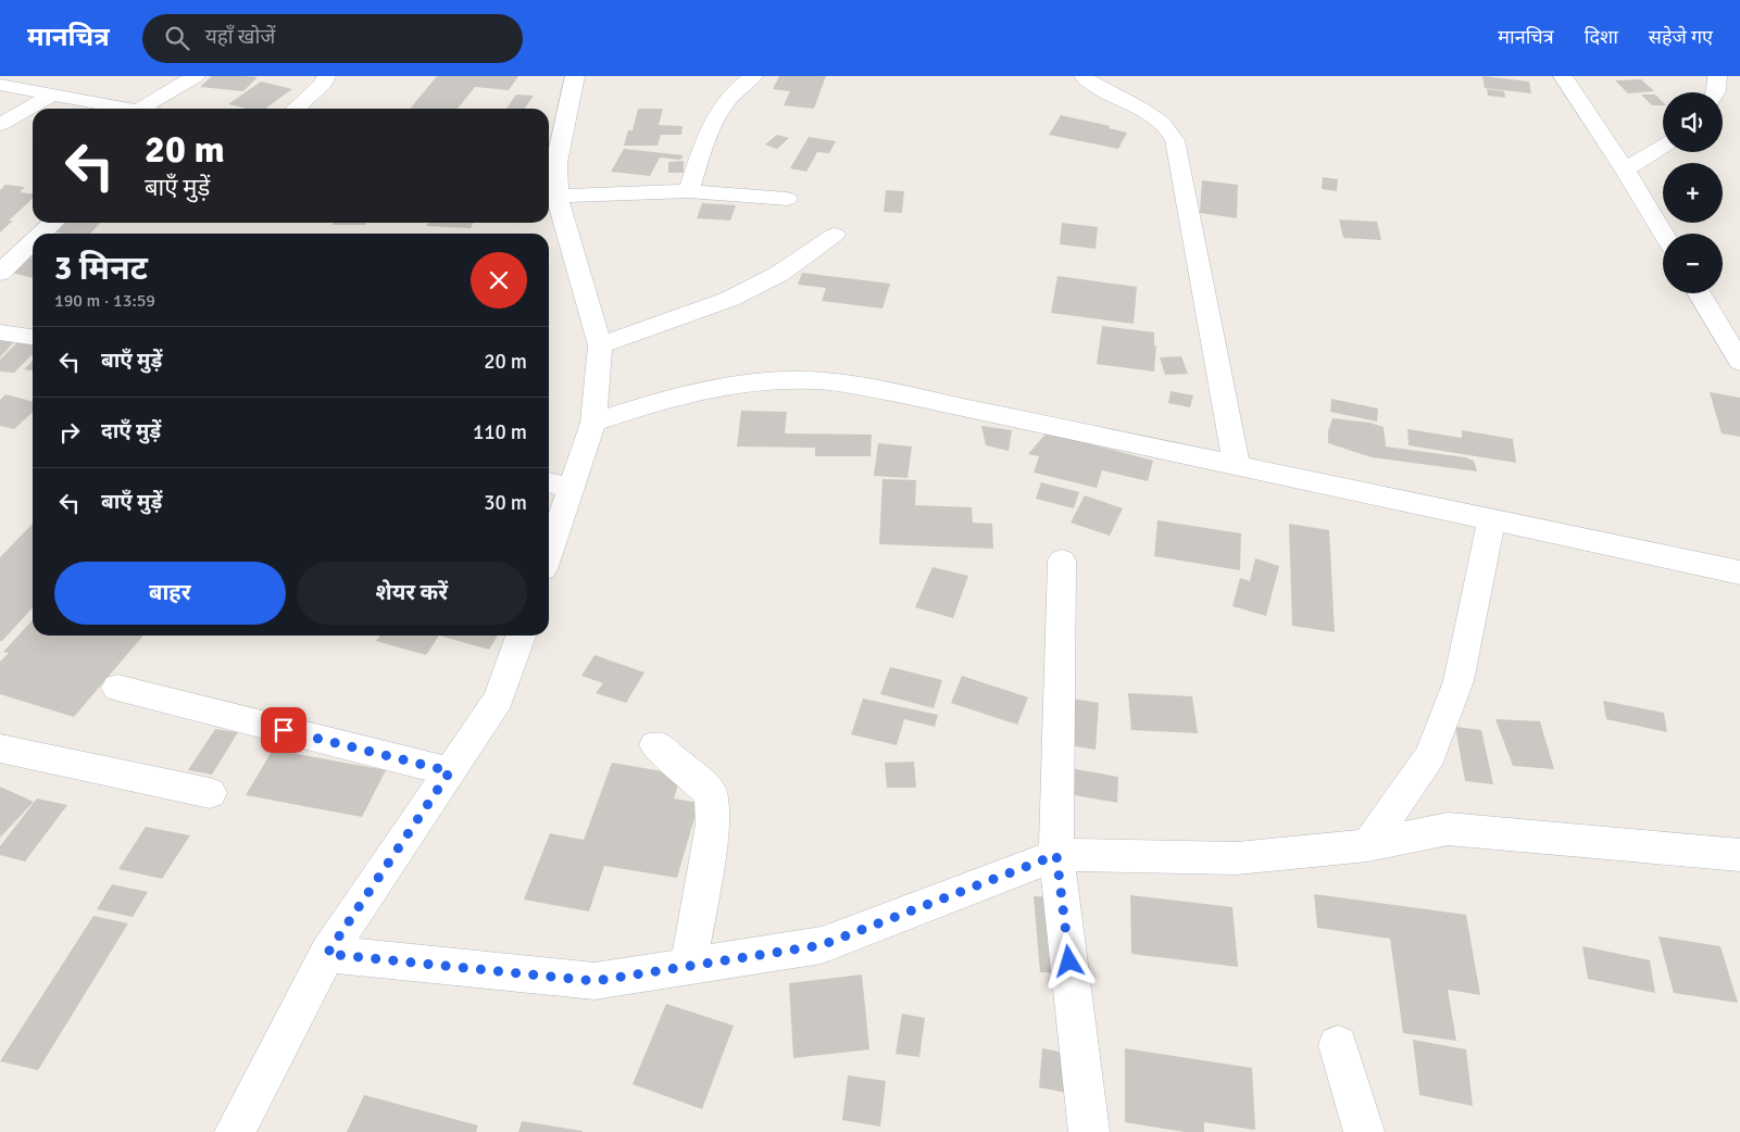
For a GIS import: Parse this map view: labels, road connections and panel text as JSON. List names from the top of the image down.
{
  "page": {
    "header": "मानचित्र",
    "search": "यहाँ खोजें",
    "nav": ["मानचित्र", "दिशा", "सहेजे गए"],
    "map_buttons": ["+", "−"],
    "turn": ["20 m", "बाएँ मुड़ें"],
    "heading": ["3 मिनट", "190 m · 13:59"],
    "list": [
      {
        "name": "बाएँ मुड़ें",
        "value": "20 m"
      },
      {
        "name": "दाएँ मुड़ें",
        "value": "110 m"
      },
      {
        "name": "बाएँ मुड़ें",
        "value": "30 m"
      }
    ],
    "buttons": ["बाहर", "शेयर करें"]
  }
}
